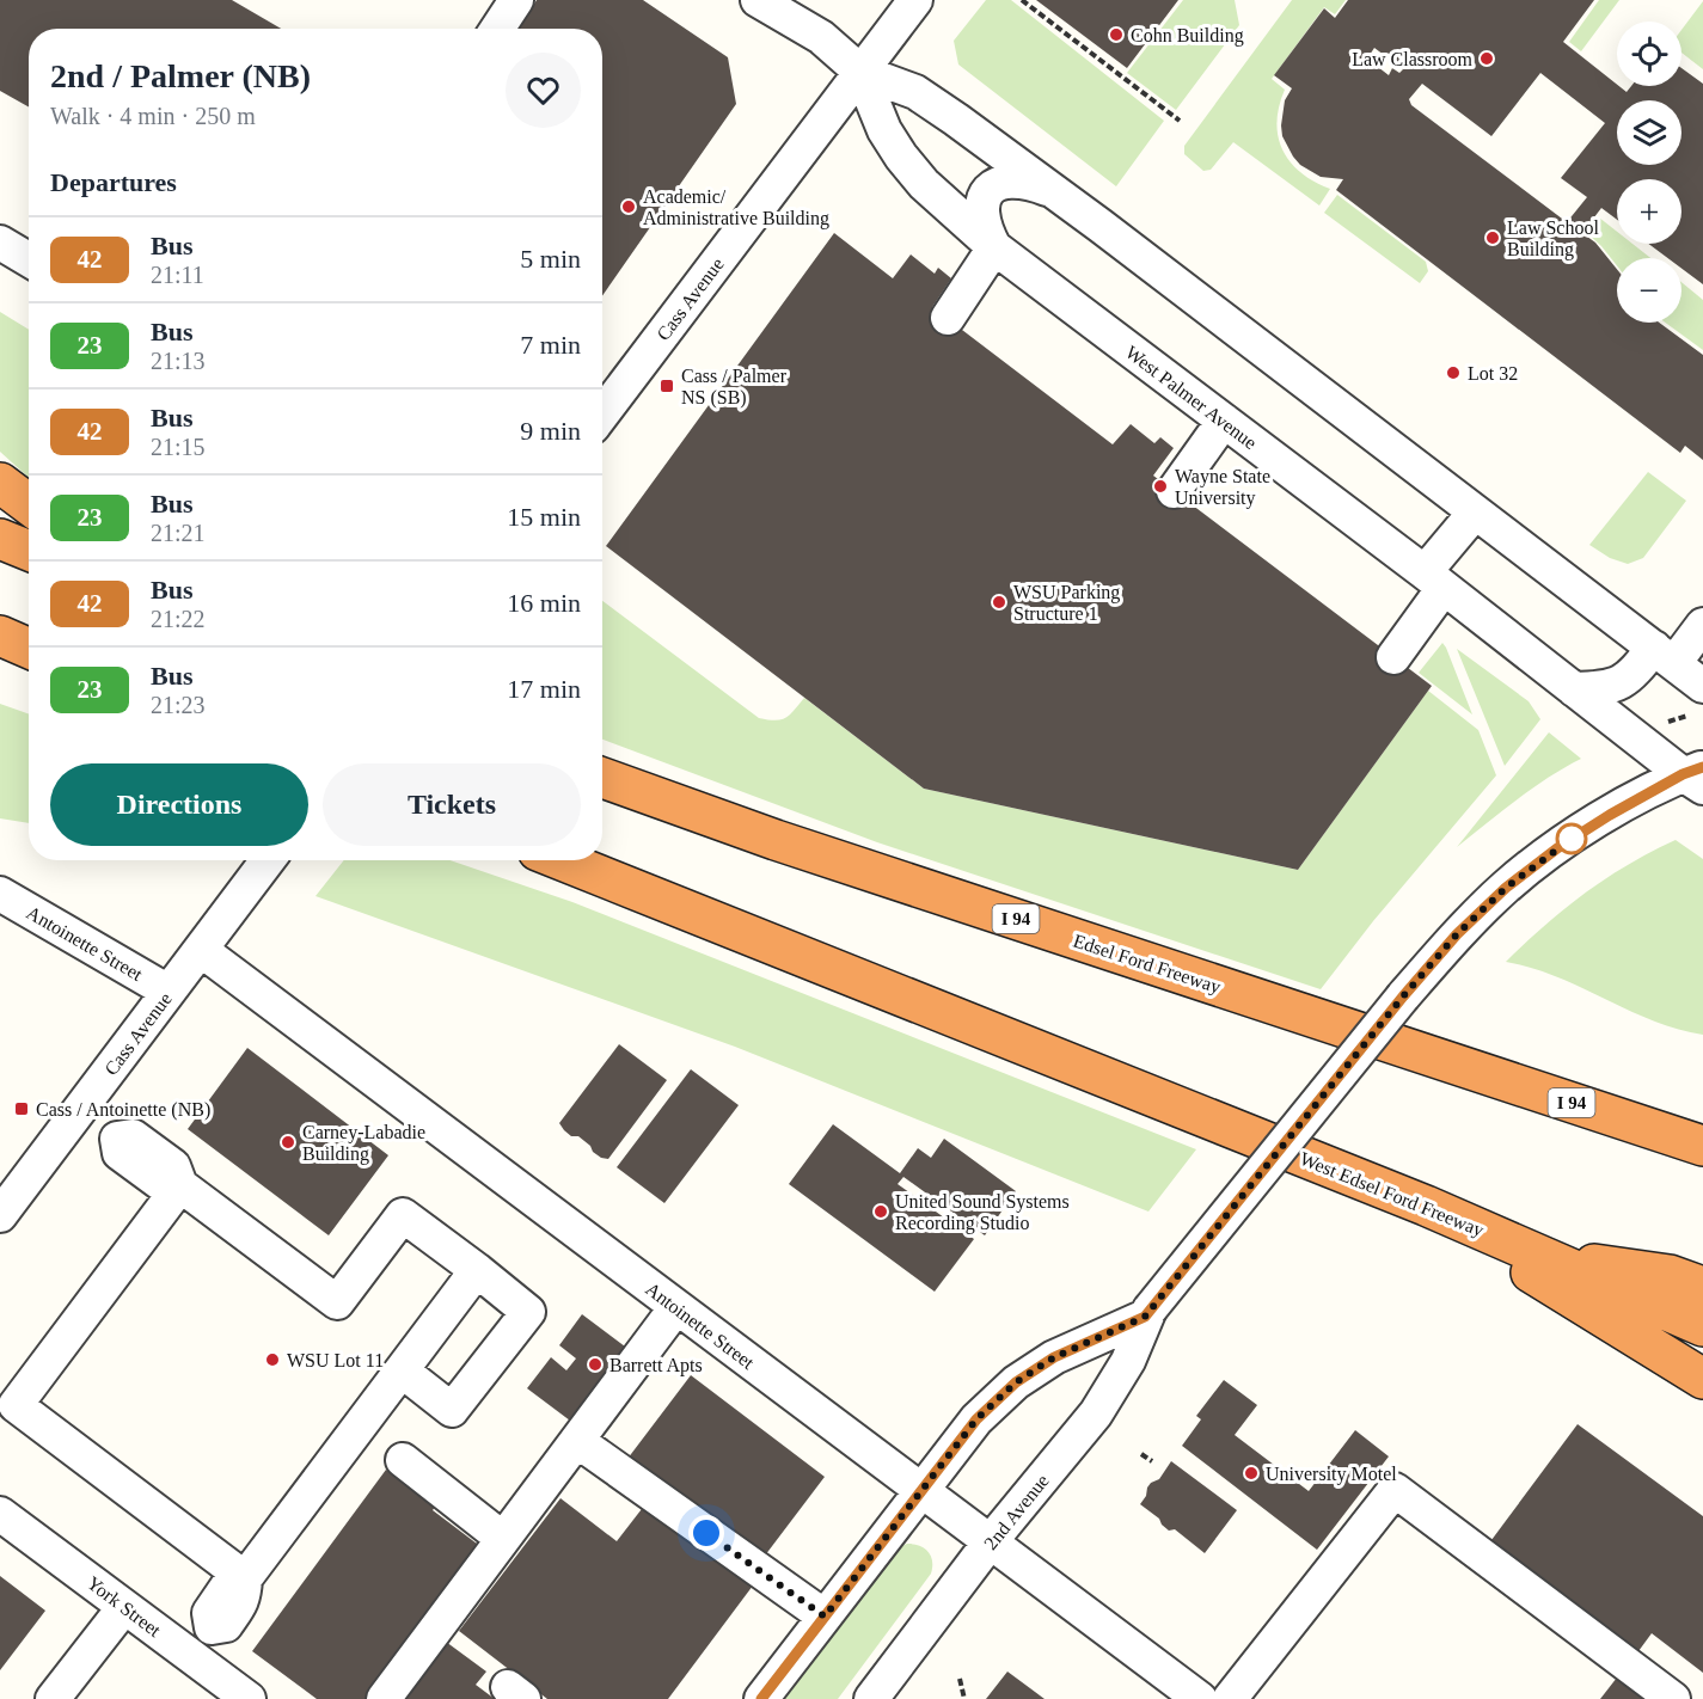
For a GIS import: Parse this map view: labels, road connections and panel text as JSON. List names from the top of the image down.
{
  "streets": {
    "highway": ["I 94", "Edsel Ford Freeway", "West Edsel Ford Freeway"],
    "street": [
      "Cass Avenue",
      "West Palmer Avenue",
      "Antoinette Street",
      "2nd Avenue",
      "York Street"
    ]
  },
  "crossings": [
    ["Cass Avenue", "West Palmer Avenue"],
    ["Cass Avenue", "Antoinette Street"],
    ["West Palmer Avenue", "2nd Avenue"],
    ["Antoinette Street", "2nd Avenue"]
  ],
  "places": {
    "other": [
      "Cohn Building",
      "Law Classroom",
      "Academic/ Administrative Building",
      "Law School Building",
      "Lot 32",
      "Wayne State University",
      "WSU Parking Structure 1",
      "Carney-Labadie Building",
      "United Sound Systems Recording Studio",
      "WSU Lot 11",
      "Barrett Apts",
      "University Motel"
    ],
    "transit": ["Cass / Palmer NS (SB)", "Cass / Antoinette (NB)"]
  },
  "lines": ["bus line 42"],
  "page": {
    "map_buttons": ["+", "−"],
    "heading": [
      ["2nd / Palmer (NB)", "Walk · 4 min · 250 m"],
      "Departures"
    ],
    "list": [
      {
        "mark": "42",
        "name": "Bus",
        "note": "21:11",
        "value": "5 min"
      },
      {
        "mark": "23",
        "name": "Bus",
        "note": "21:13",
        "value": "7 min"
      },
      {
        "mark": "42",
        "name": "Bus",
        "note": "21:15",
        "value": "9 min"
      },
      {
        "mark": "23",
        "name": "Bus",
        "note": "21:21",
        "value": "15 min"
      },
      {
        "mark": "42",
        "name": "Bus",
        "note": "21:22",
        "value": "16 min"
      },
      {
        "mark": "23",
        "name": "Bus",
        "note": "21:23",
        "value": "17 min"
      }
    ],
    "buttons": ["Directions", "Tickets"]
  }
}
